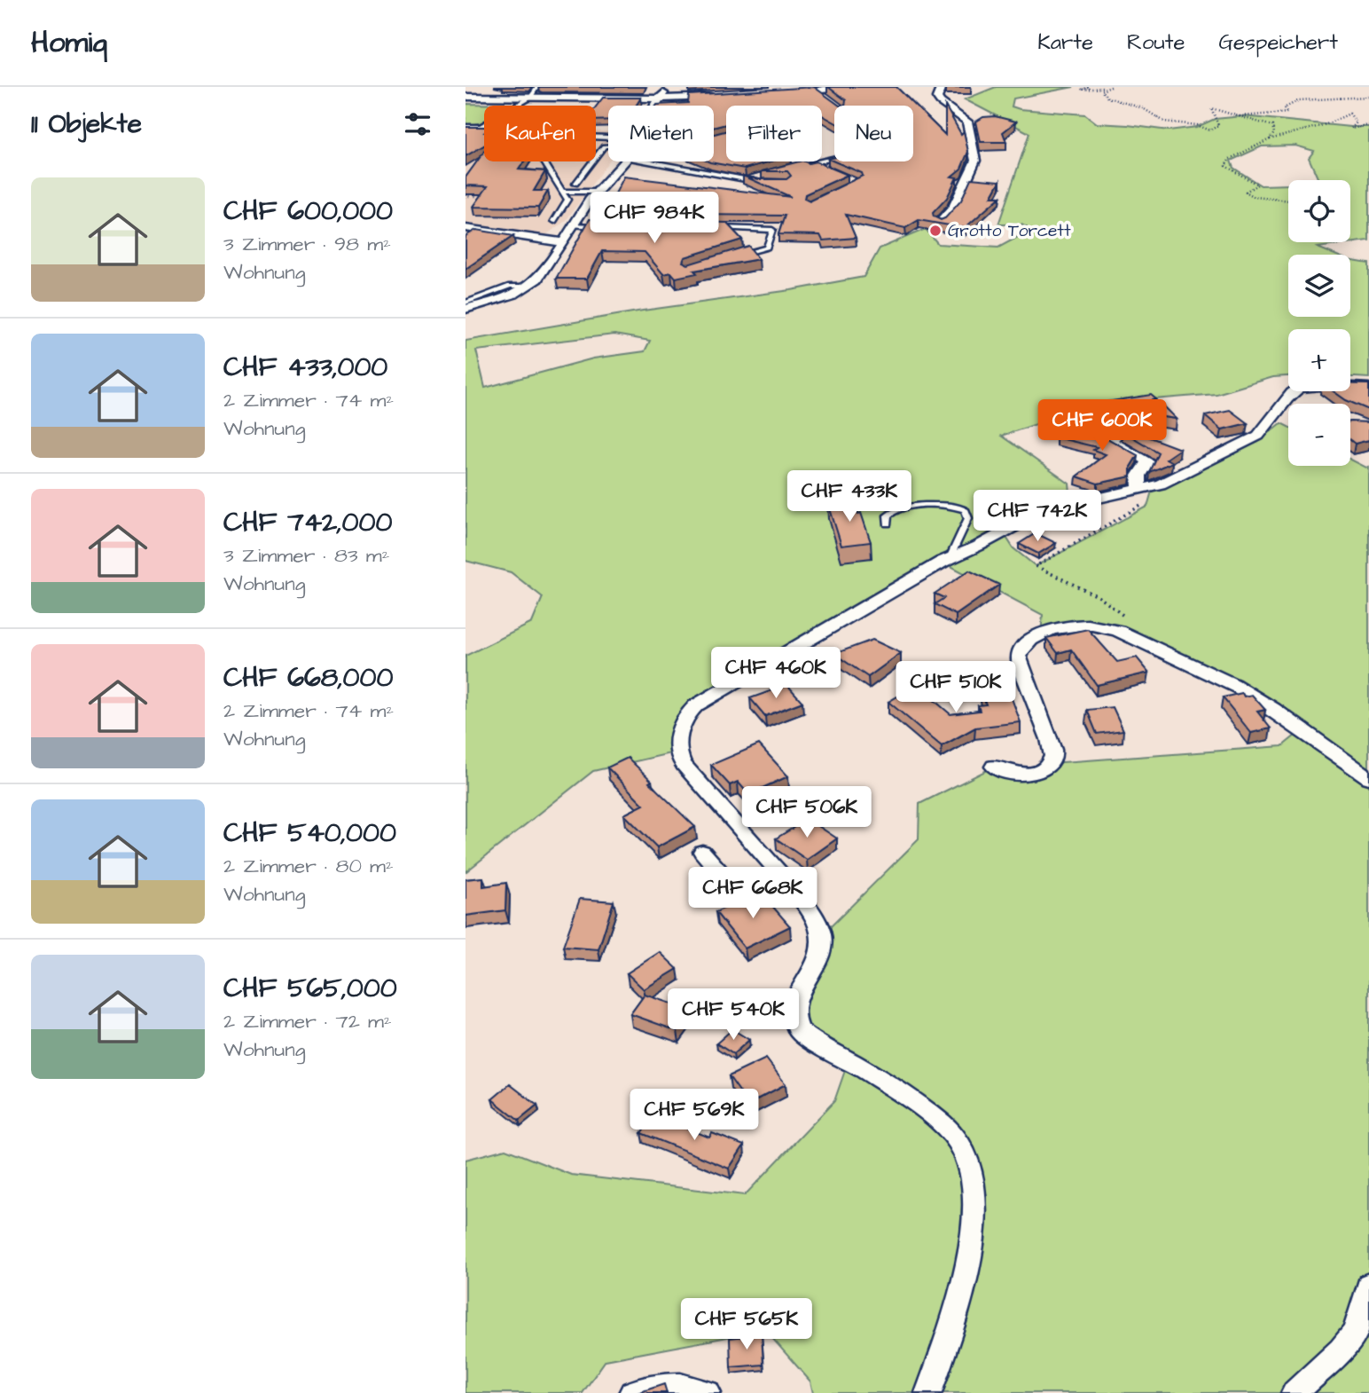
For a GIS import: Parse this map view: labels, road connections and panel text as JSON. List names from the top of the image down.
{
  "places": ["Grotto Torcett"],
  "page": {
    "header": "Homiq",
    "nav": ["Karte", "Route", "Gespeichert"],
    "heading": "11 Objekte",
    "chip": [
      "Kaufen",
      "Mieten",
      "Filter",
      "Neu"
    ],
    "list": [
      {
        "name": "CHF 600,000",
        "note": "3 Zimmer · 98 m² · Wohnung"
      },
      {
        "name": "CHF 433,000",
        "note": "2 Zimmer · 74 m² · Wohnung"
      },
      {
        "name": "CHF 742,000",
        "note": "3 Zimmer · 83 m² · Wohnung"
      },
      {
        "name": "CHF 668,000",
        "note": "2 Zimmer · 74 m² · Wohnung"
      },
      {
        "name": "CHF 540,000",
        "note": "2 Zimmer · 80 m² · Wohnung"
      },
      {
        "name": "CHF 565,000",
        "note": "2 Zimmer · 72 m² · Wohnung"
      }
    ],
    "map_buttons": ["+", "−"],
    "price": [
      "CHF 984K",
      "CHF 600K",
      "CHF 433K",
      "CHF 742K",
      "CHF 460K",
      "CHF 510K",
      "CHF 506K",
      "CHF 668K",
      "CHF 540K",
      "CHF 569K",
      "CHF 565K"
    ]
  }
}
